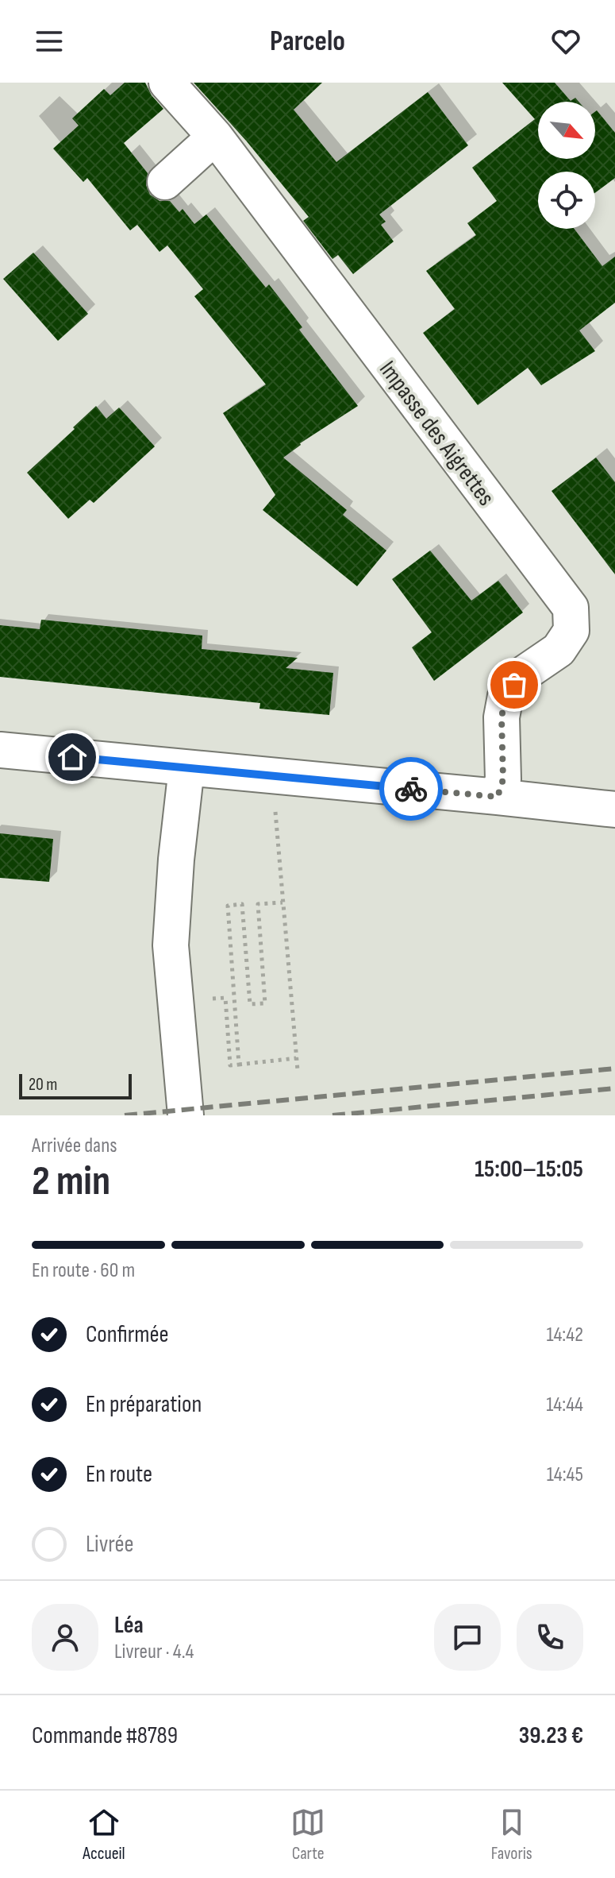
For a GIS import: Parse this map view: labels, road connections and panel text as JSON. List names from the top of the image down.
{
  "streets": {
    "street": ["Impasse des Aigrettes"]
  },
  "scale_bar": "20 m",
  "north": "bottom right",
  "page": {
    "header": "Parcelo",
    "scale": "20 m",
    "heading": ["2 min", "Arrivée dans", "15:00–15:05"],
    "panel": [
      "Léa",
      "Livreur · 4.4",
      "Commande #8789",
      "39.23 €"
    ],
    "bar": "En route · 60 m",
    "list": [
      ["Confirmée", "14:42"],
      ["En préparation", "14:44"],
      ["En route", "14:45"],
      "Livrée"
    ],
    "tabs": ["Accueil", "Carte", "Favoris"]
  }
}
